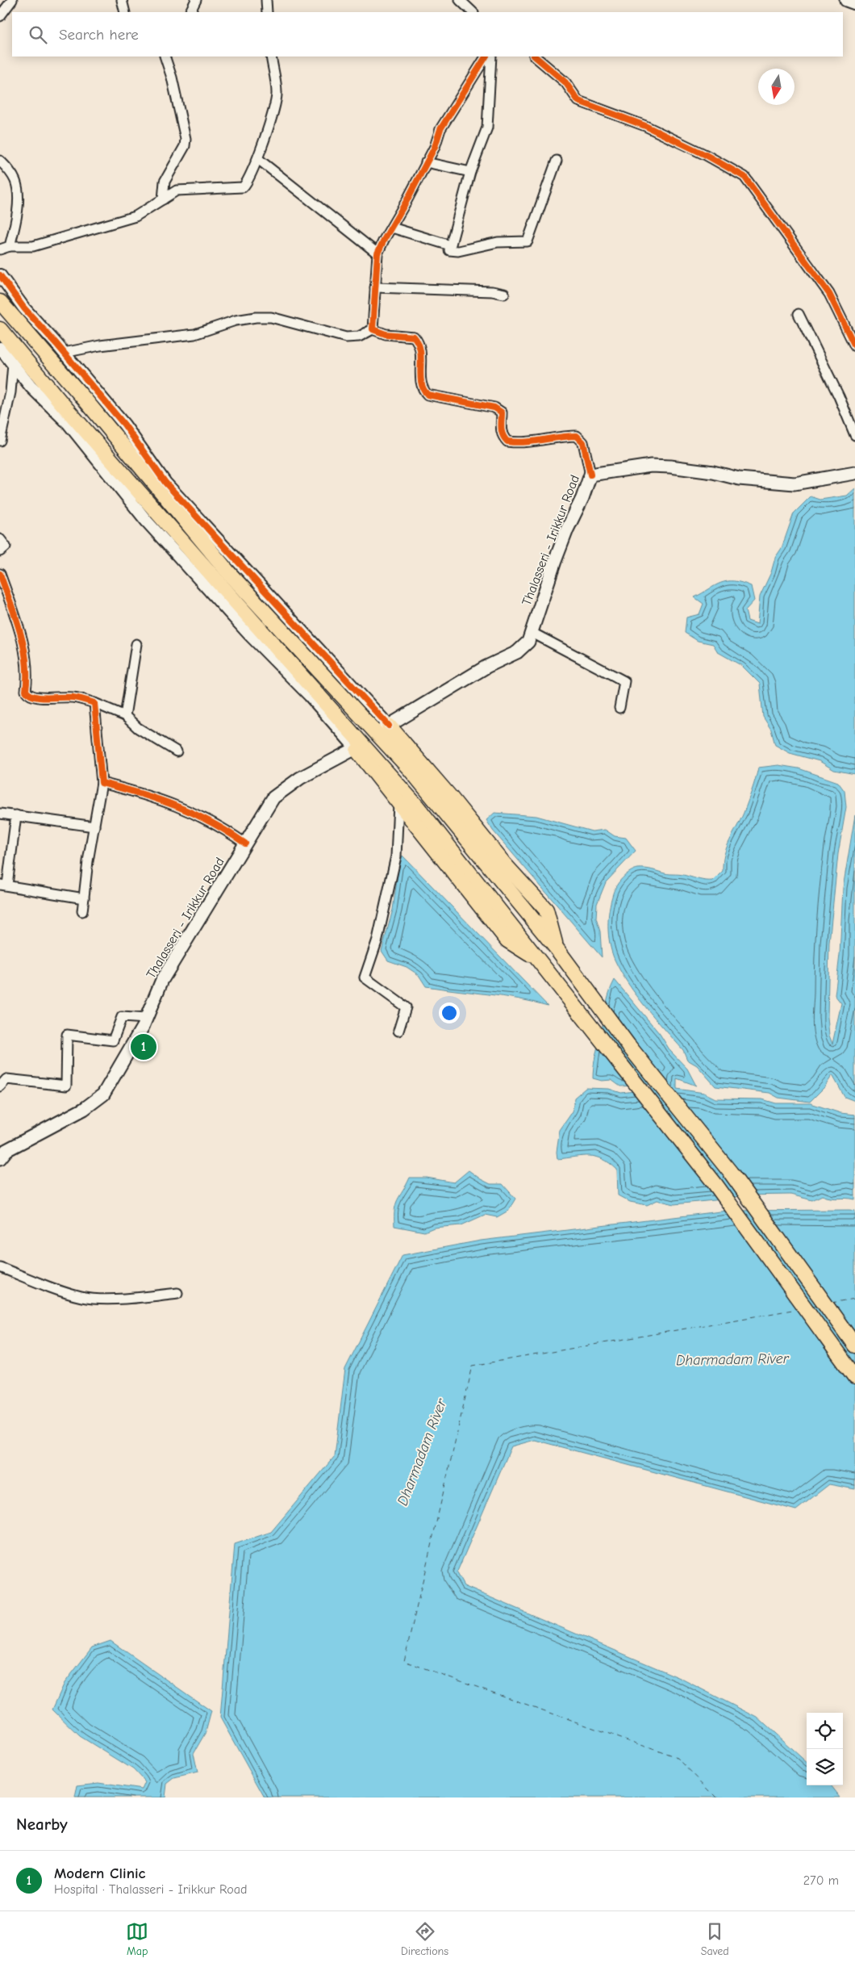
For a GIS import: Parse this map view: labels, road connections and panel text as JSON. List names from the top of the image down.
{
  "streets": {
    "main road": ["Thalasseri - Irikkur Road"]
  },
  "water": ["Dharmadam River"],
  "north": "bottom",
  "page": {
    "search": "Search here",
    "pins": "1",
    "heading": "Nearby",
    "list": [
      {
        "mark": "1",
        "name": "Modern Clinic",
        "note": "Hospital · Thalasseri - Irikkur Road",
        "value": "270 m"
      }
    ],
    "nav": ["Map", "Directions", "Saved"]
  }
}
